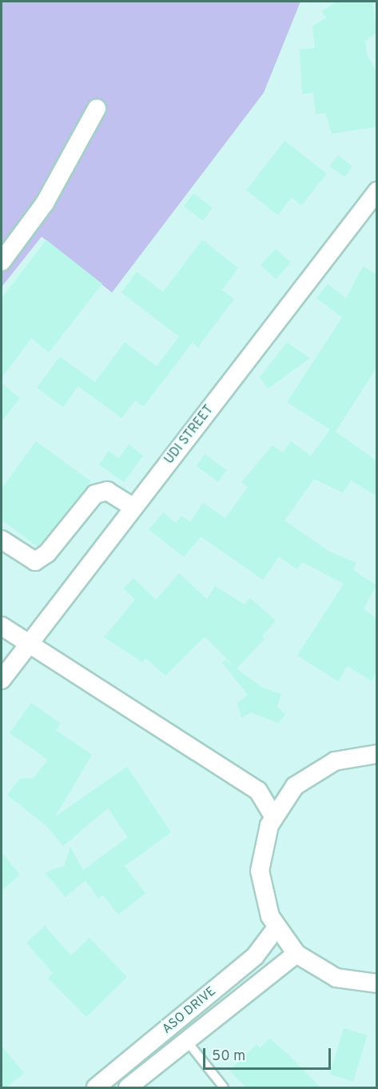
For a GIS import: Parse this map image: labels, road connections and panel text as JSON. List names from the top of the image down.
{
  "streets": {
    "street": ["UDI STREET", "ASO DRIVE"]
  },
  "scale_bar": "50 m"
}
